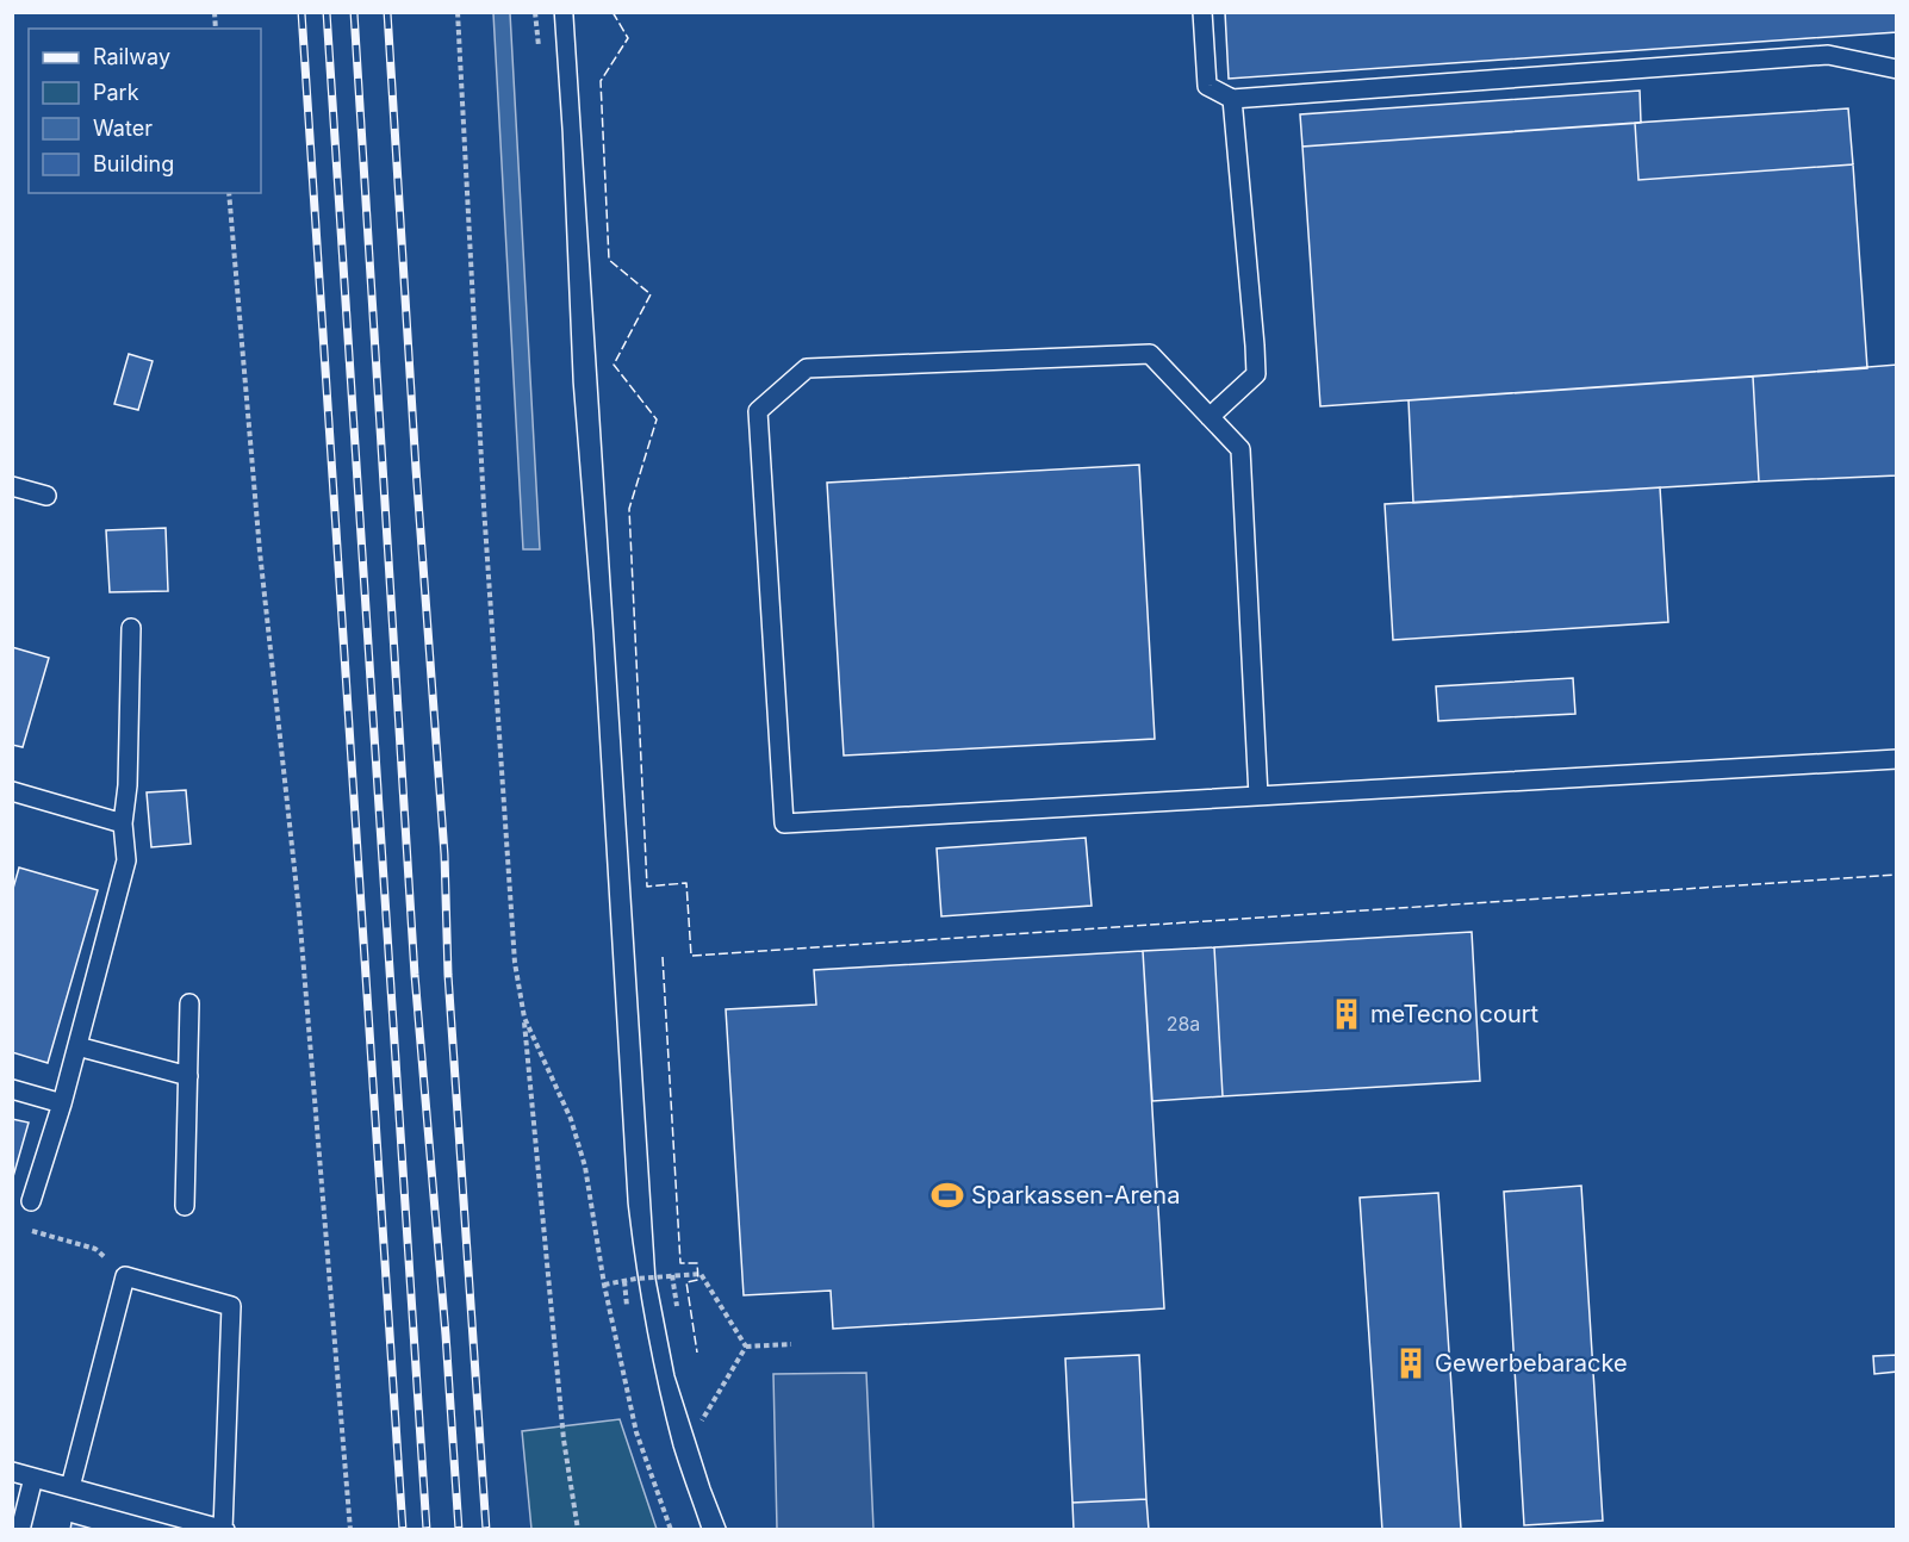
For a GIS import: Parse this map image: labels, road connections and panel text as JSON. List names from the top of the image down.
{
  "places": {
    "building": ["meTecno court", "Gewerbebaracke"],
    "sports": ["Sparkassen-Arena"]
  },
  "house_numbers": ["28a"],
  "legend": [
    "Railway",
    "Park",
    "Water",
    "Building"
  ]
}
